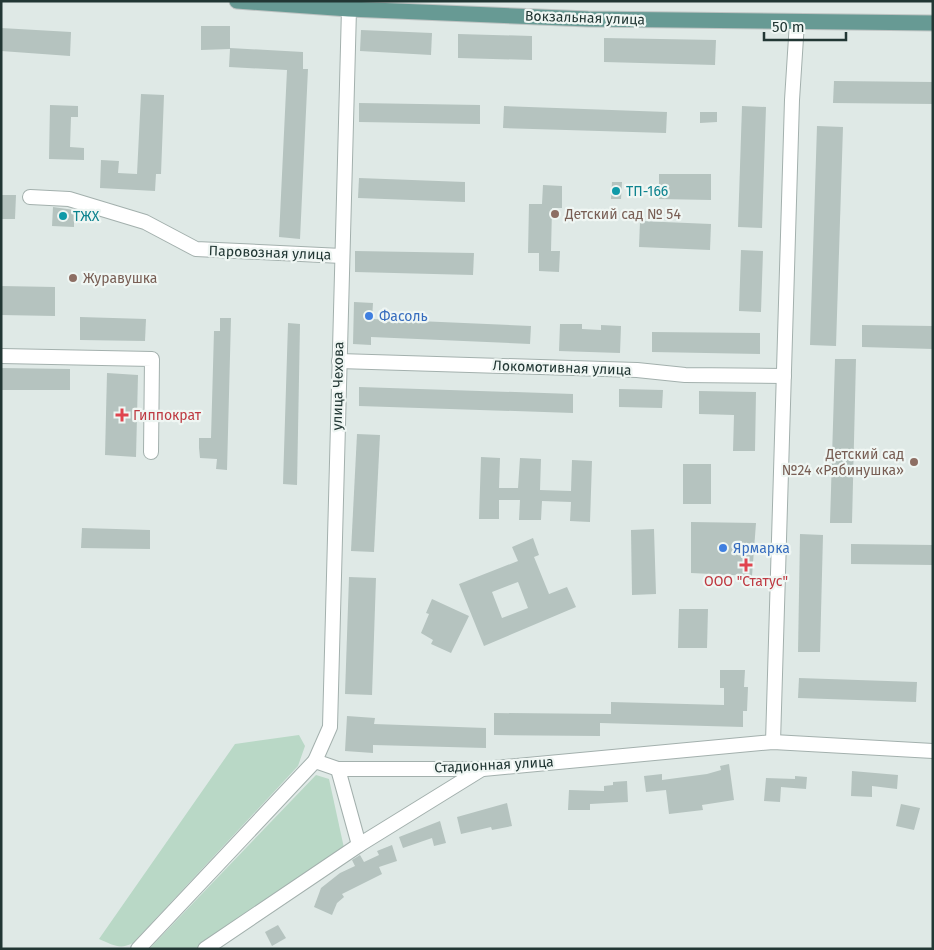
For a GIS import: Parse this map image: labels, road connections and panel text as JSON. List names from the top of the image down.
{
  "streets": {
    "main road": ["Вокзальная улица"],
    "street": [
      "Паровозная улица",
      "Локомотивная улица",
      "улица Чехова",
      "Стадионная улица"
    ]
  },
  "crossings": [
    ["Вокзальная улица", "улица Чехова"],
    ["Паровозная улица", "улица Чехова"],
    ["Локомотивная улица", "улица Чехова"],
    ["улица Чехова", "Стадионная улица"]
  ],
  "places": {
    "other": [
      "ТП-166",
      "Детский сад № 54",
      "ТЖХ",
      "Журавушка",
      "Фасоль",
      "Детский сад №24 «Рябинушка»",
      "Ярмарка"
    ],
    "health": ["Гиппократ", "ООО \"Статус\""]
  },
  "scale_bar": "50 m"
}
